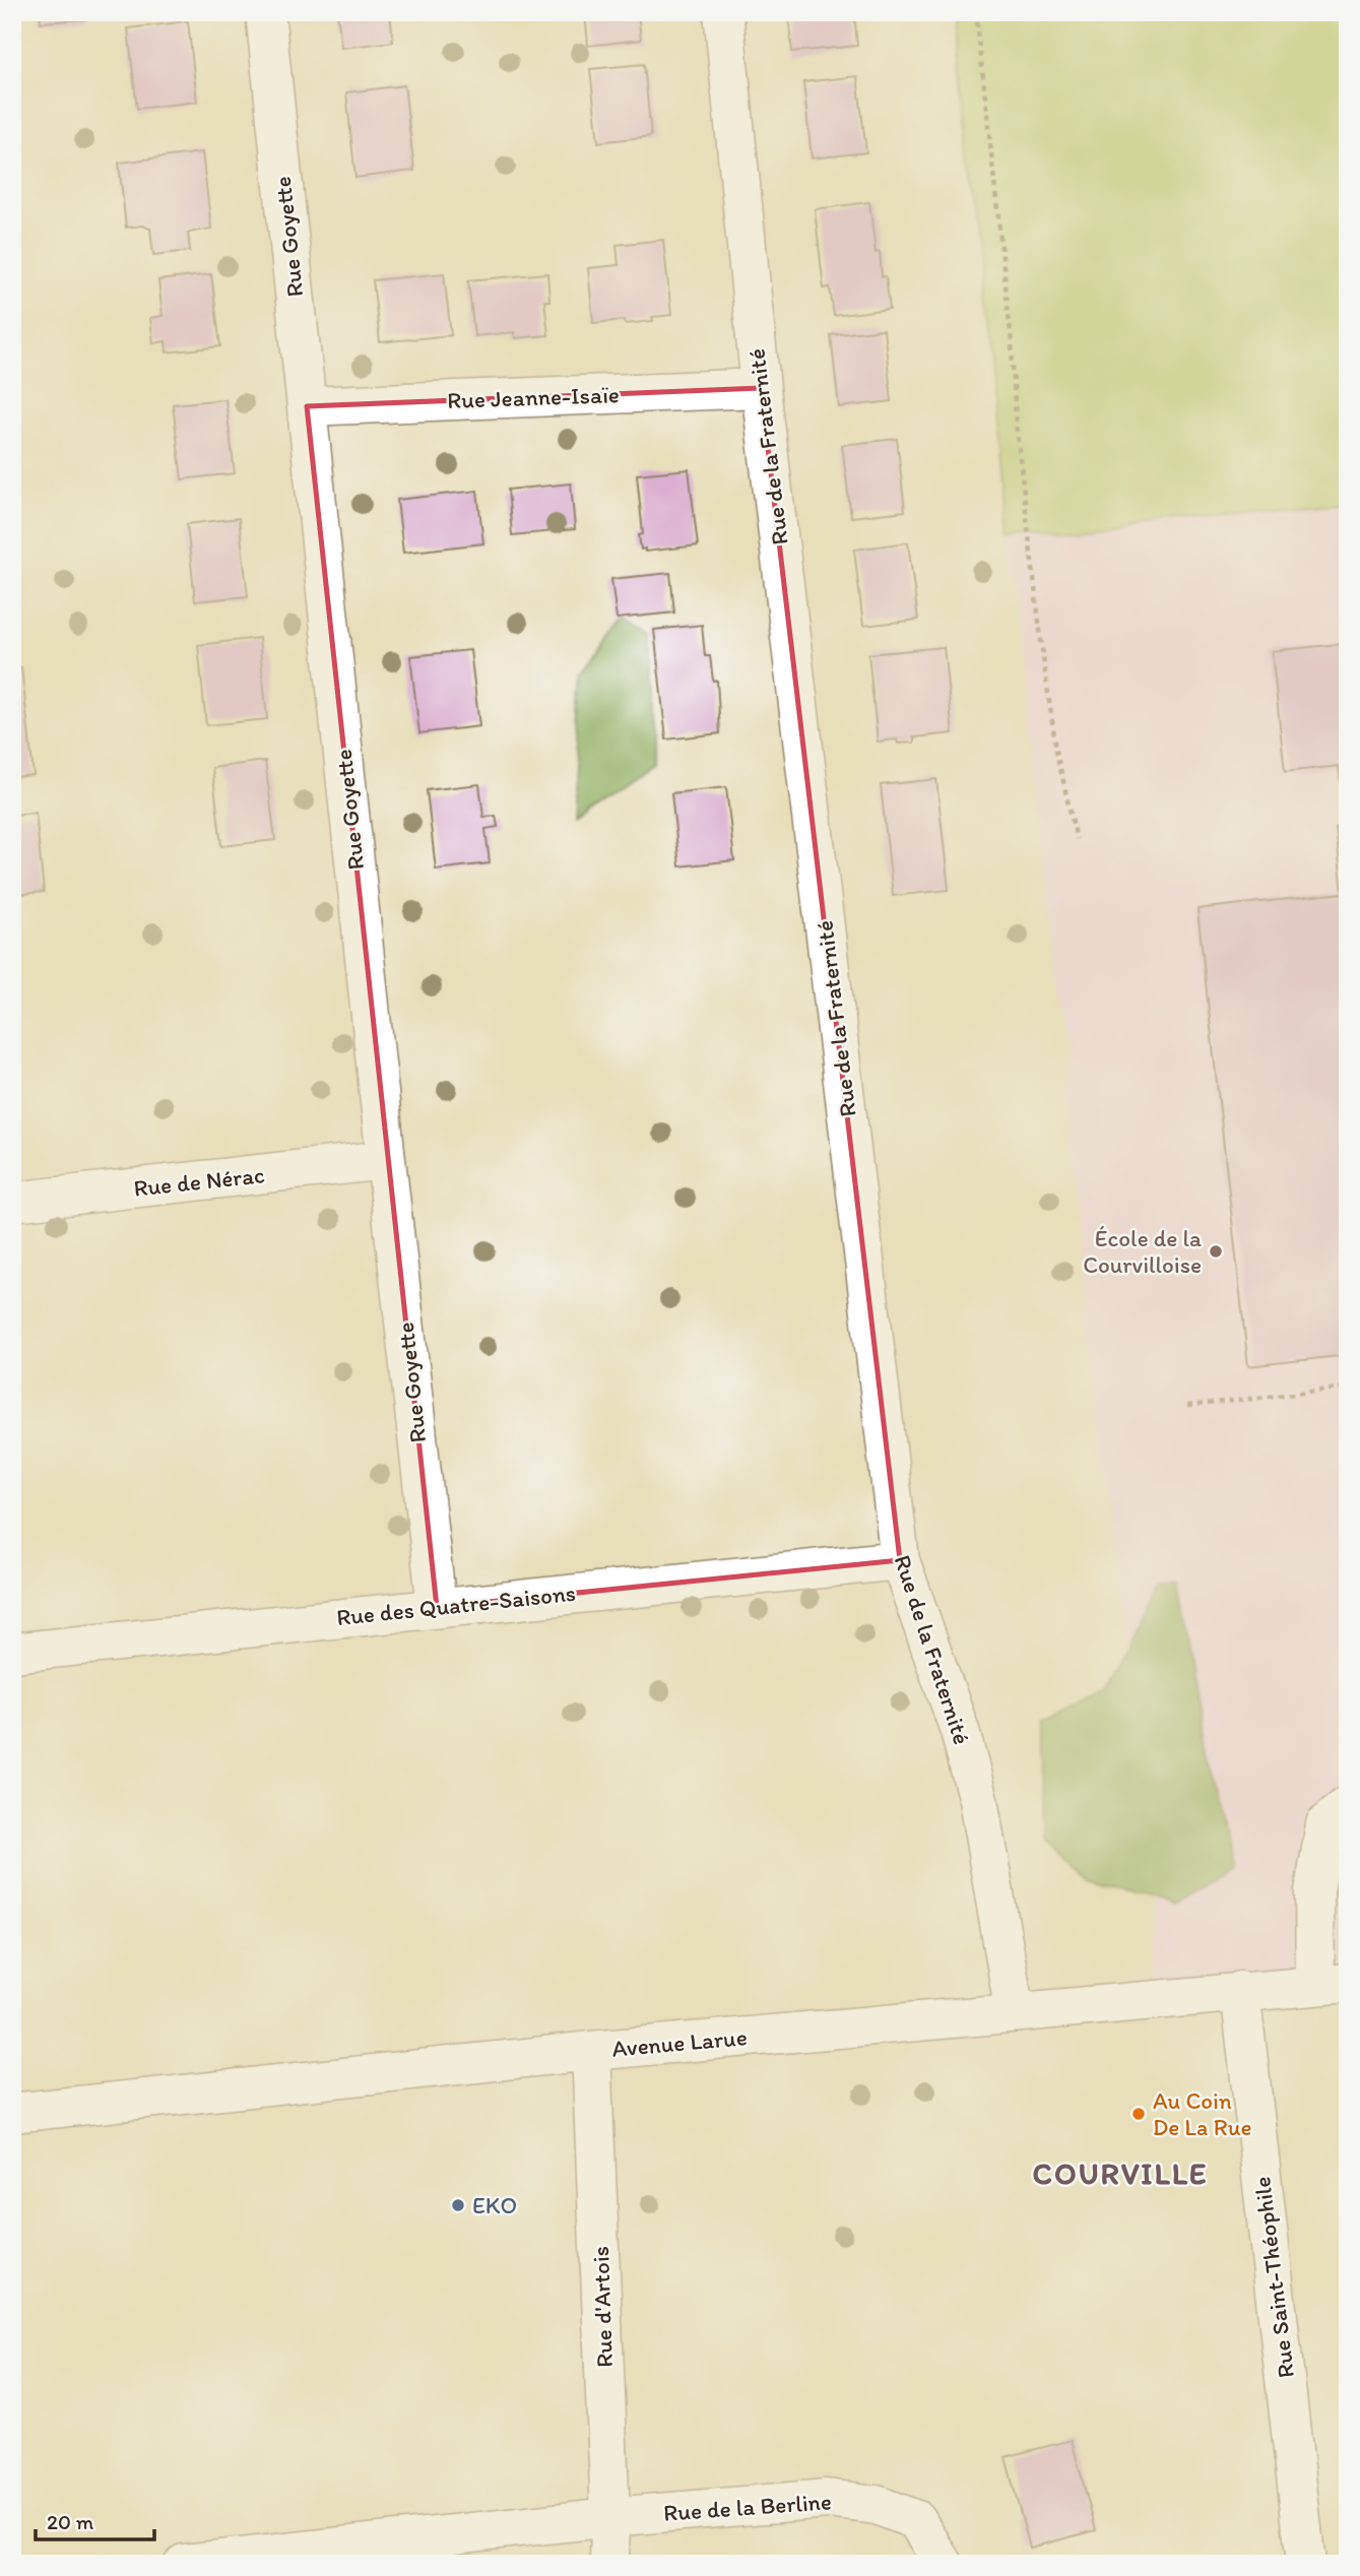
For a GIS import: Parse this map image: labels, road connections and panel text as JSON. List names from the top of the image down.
{
  "streets": {
    "street": [
      "Rue Goyette",
      "Rue Jeanne-Isaïe",
      "Rue de la Fraternité",
      "Rue de Nérac",
      "Rue des Quatre-Saisons",
      "Avenue Larue",
      "Rue Saint-Théophile",
      "Rue d'Artois",
      "Rue de la Berline"
    ]
  },
  "crossings": [
    ["Rue Goyette", "Rue Jeanne-Isaïe"],
    ["Rue Goyette", "Rue de Nérac"],
    ["Rue Goyette", "Rue des Quatre-Saisons"],
    ["Rue Jeanne-Isaïe", "Rue de la Fraternité"],
    ["Rue de la Fraternité", "Rue des Quatre-Saisons"],
    ["Rue de la Fraternité", "Avenue Larue"],
    ["Avenue Larue", "Rue Saint-Théophile"],
    ["Avenue Larue", "Rue d'Artois"],
    ["Rue d'Artois", "Rue de la Berline"]
  ],
  "districts": ["COURVILLE"],
  "places": ["École de la Courvilloise", "Au Coin De La Rue", "EKO"],
  "scale_bar": "20 m"
}
